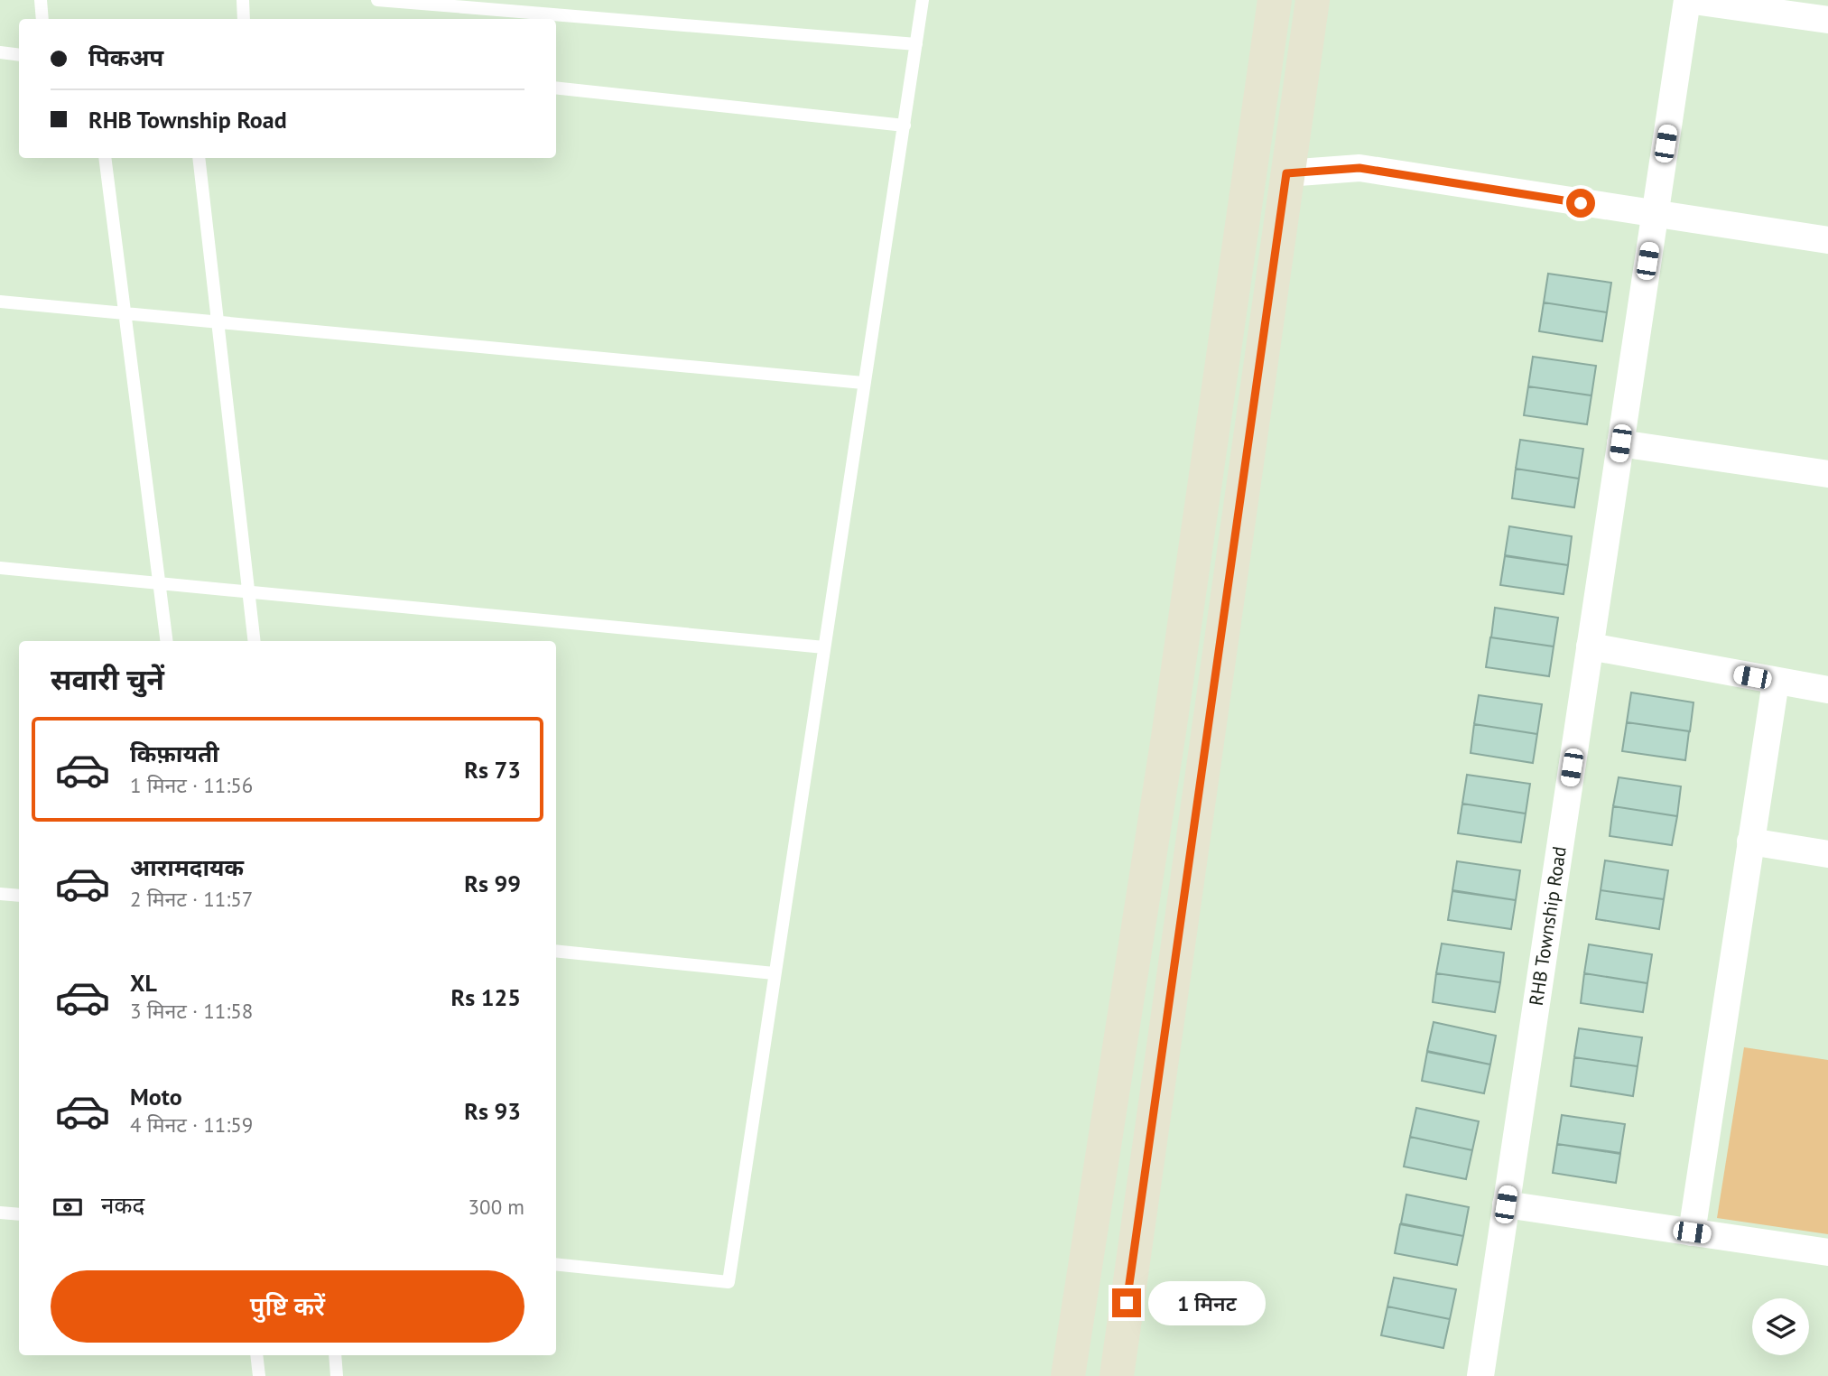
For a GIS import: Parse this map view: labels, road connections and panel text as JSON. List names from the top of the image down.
{
  "streets": {
    "street": ["RHB Township Road"]
  },
  "page": {
    "banner": ["पिकअप", "RHB Township Road"],
    "heading": "सवारी चुनें",
    "list": [
      {
        "name": "किफ़ायती",
        "note": "1 मिनट · 11:56",
        "value": "Rs 73"
      },
      {
        "name": "आरामदायक",
        "note": "2 मिनट · 11:57",
        "value": "Rs 99"
      },
      {
        "name": "XL",
        "note": "3 मिनट · 11:58",
        "value": "Rs 125"
      },
      {
        "name": "Moto",
        "note": "4 मिनट · 11:59",
        "value": "Rs 93"
      }
    ],
    "pay": ["नकद", "300 m"],
    "buttons": "पुष्टि करें",
    "bubble": "1 मिनट"
  }
}
